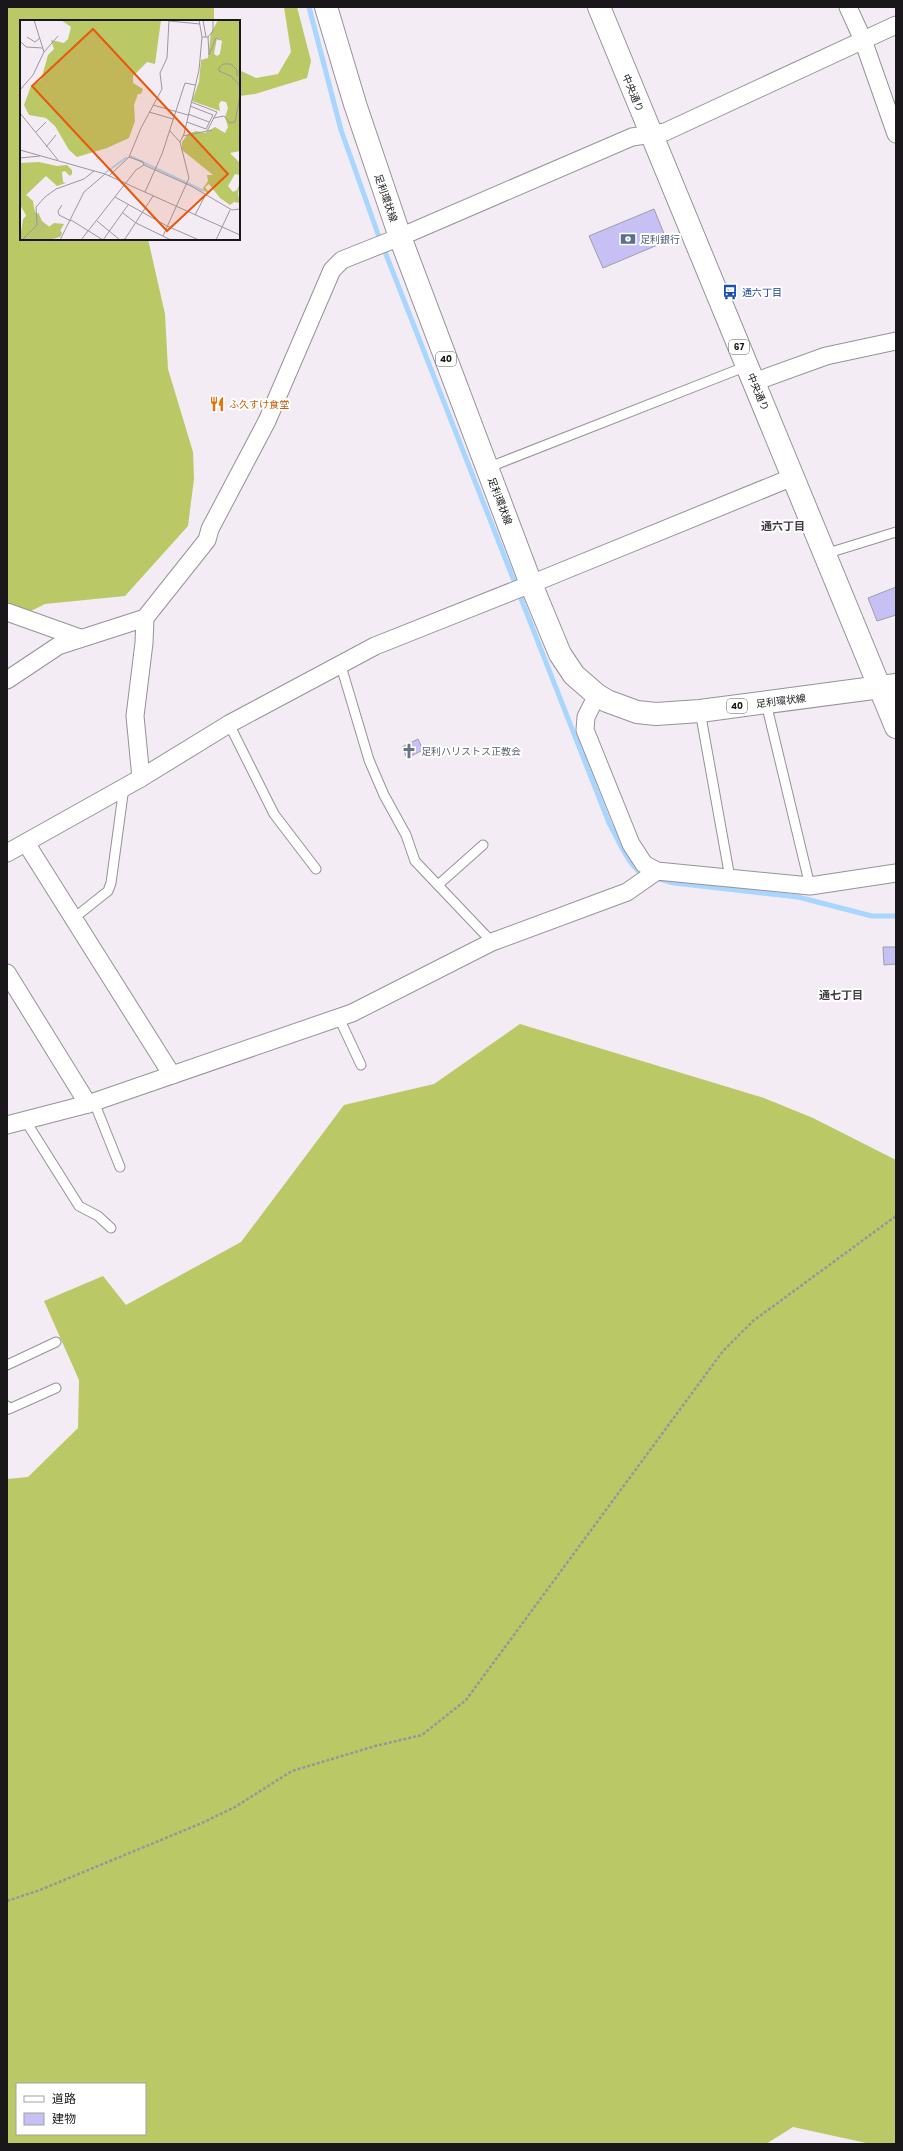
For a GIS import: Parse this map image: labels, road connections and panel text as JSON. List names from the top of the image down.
{
  "streets": {
    "main road": [
      "中央通り",
      "足利環状線",
      "67",
      "40"
    ]
  },
  "crossings": [
    ["中央通り", "足利環状線"],
    ["中央通り", "67"],
    ["足利環状線", "67"]
  ],
  "districts": ["通六丁目", "通七丁目"],
  "places": {
    "bank": ["足利銀行"],
    "bus stop": ["通六丁目"],
    "restaurant": ["ふ久すけ食堂"],
    "church": ["足利ハリストス正教会"]
  },
  "legend": ["道路", "建物"]
}
